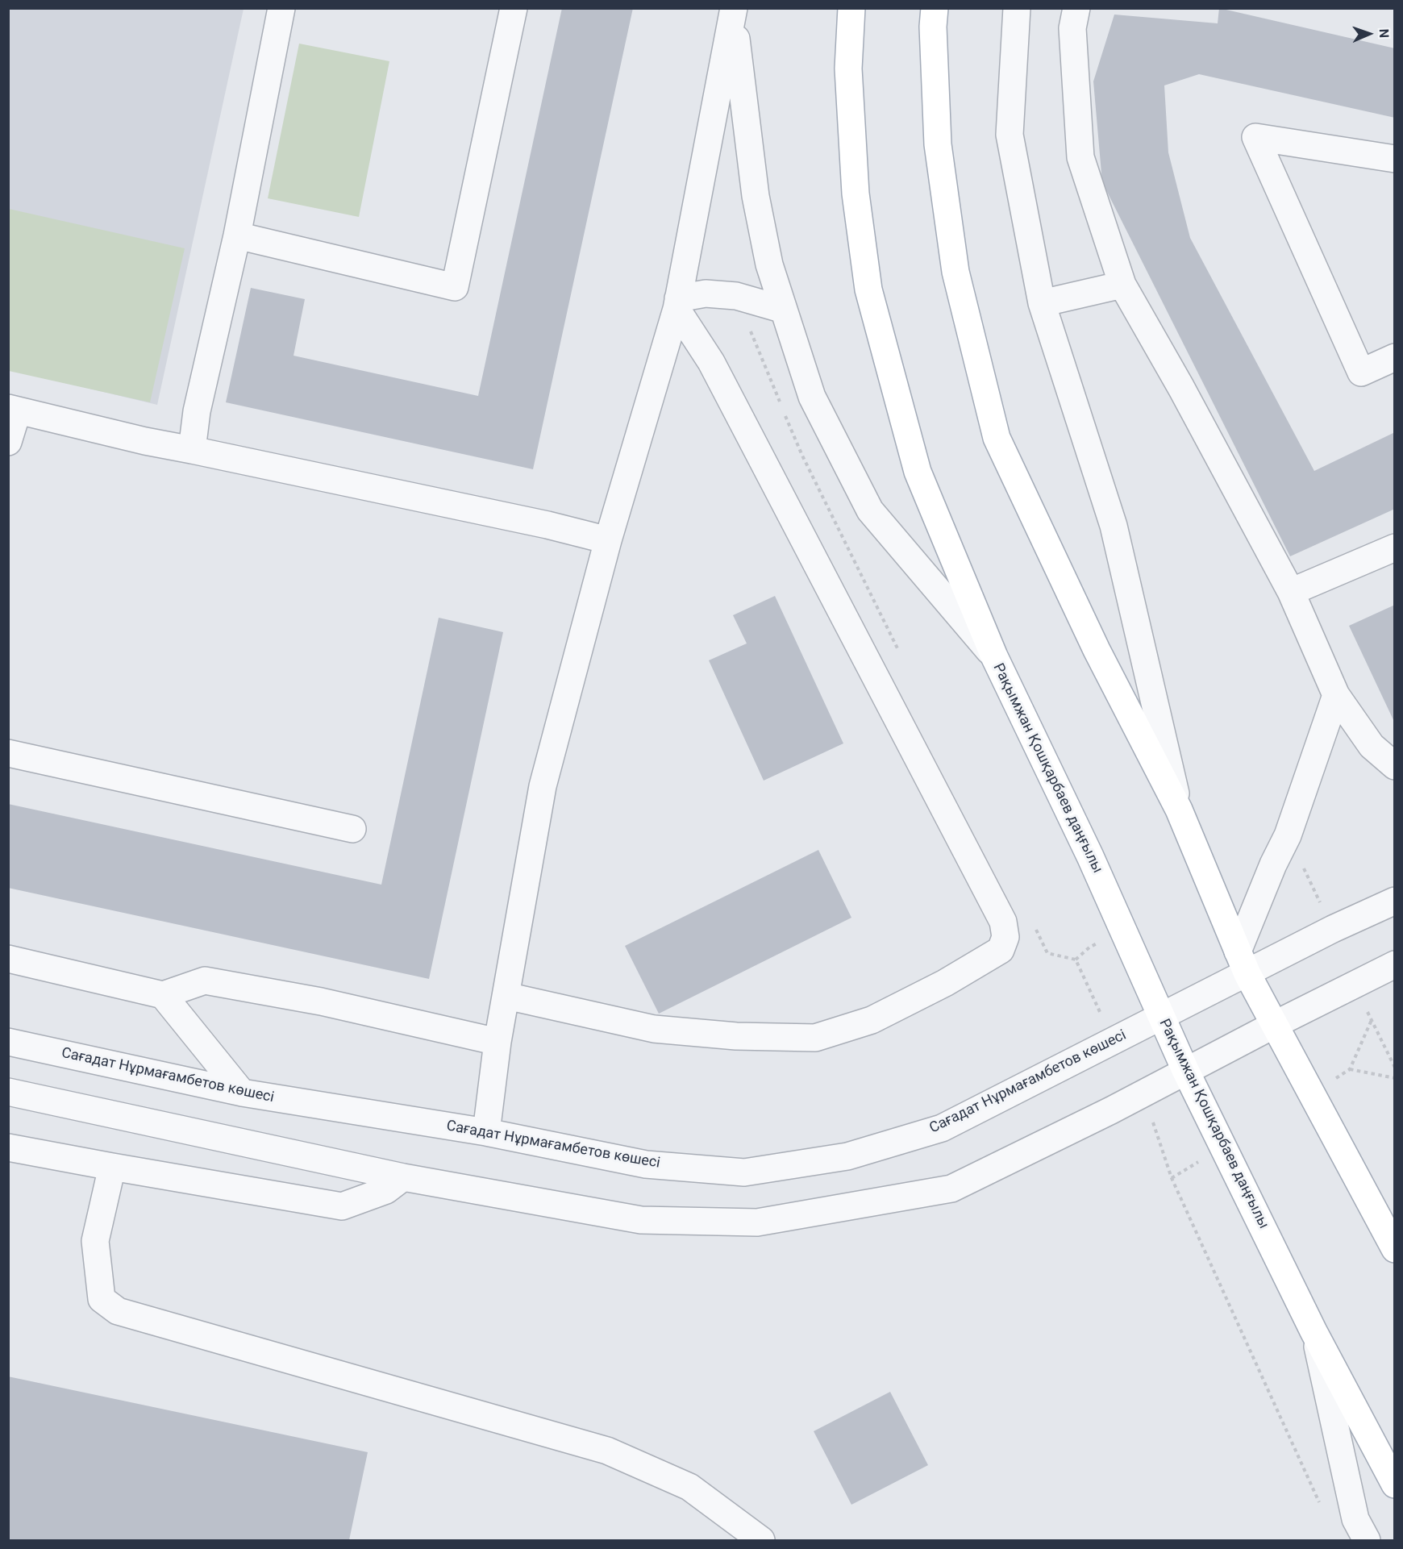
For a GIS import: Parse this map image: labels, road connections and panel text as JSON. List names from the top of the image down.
{
  "streets": {
    "main road": ["Рақымжан Қошқарбаев даңғылы"],
    "street": ["Сағадат Нұрмағамбетов көшесі"]
  },
  "crossings": [
    ["Рақымжан Қошқарбаев даңғылы", "Сағадат Нұрмағамбетов көшесі"]
  ],
  "north": "right"
}
